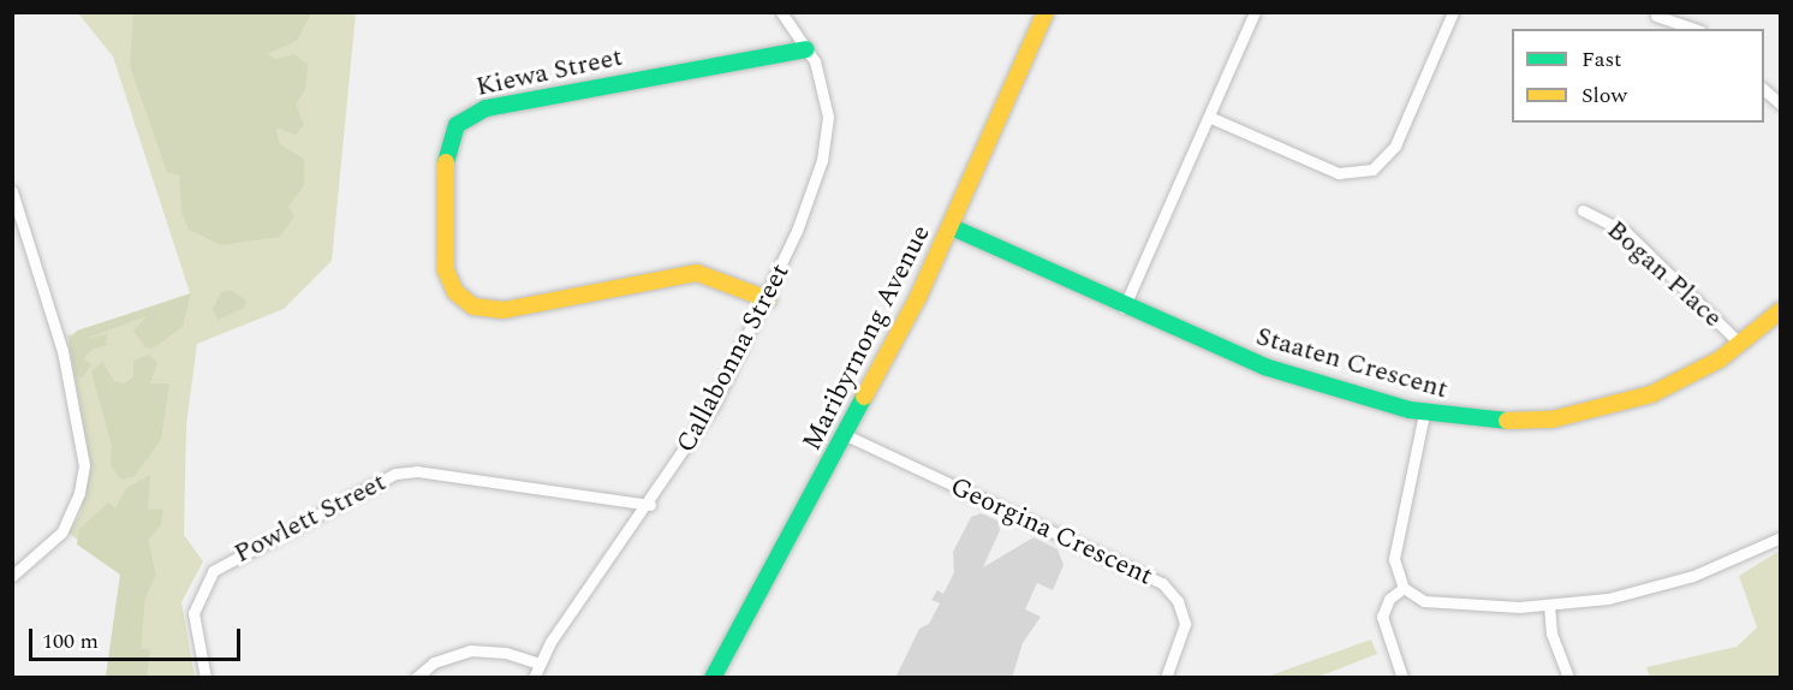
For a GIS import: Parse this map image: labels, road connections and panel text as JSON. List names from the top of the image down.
{
  "streets": {
    "street": [
      "Kiewa Street",
      "Bogan Place",
      "Maribyrnong Avenue",
      "Callabonna Street",
      "Staaten Crescent",
      "Powlett Street",
      "Georgina Crescent"
    ]
  },
  "crossings": [
    ["Kiewa Street", "Callabonna Street"],
    ["Bogan Place", "Staaten Crescent"],
    ["Maribyrnong Avenue", "Staaten Crescent"],
    ["Maribyrnong Avenue", "Georgina Crescent"],
    ["Callabonna Street", "Powlett Street"]
  ],
  "legend": ["Fast", "Slow"],
  "scale_bar": "100 m"
}
